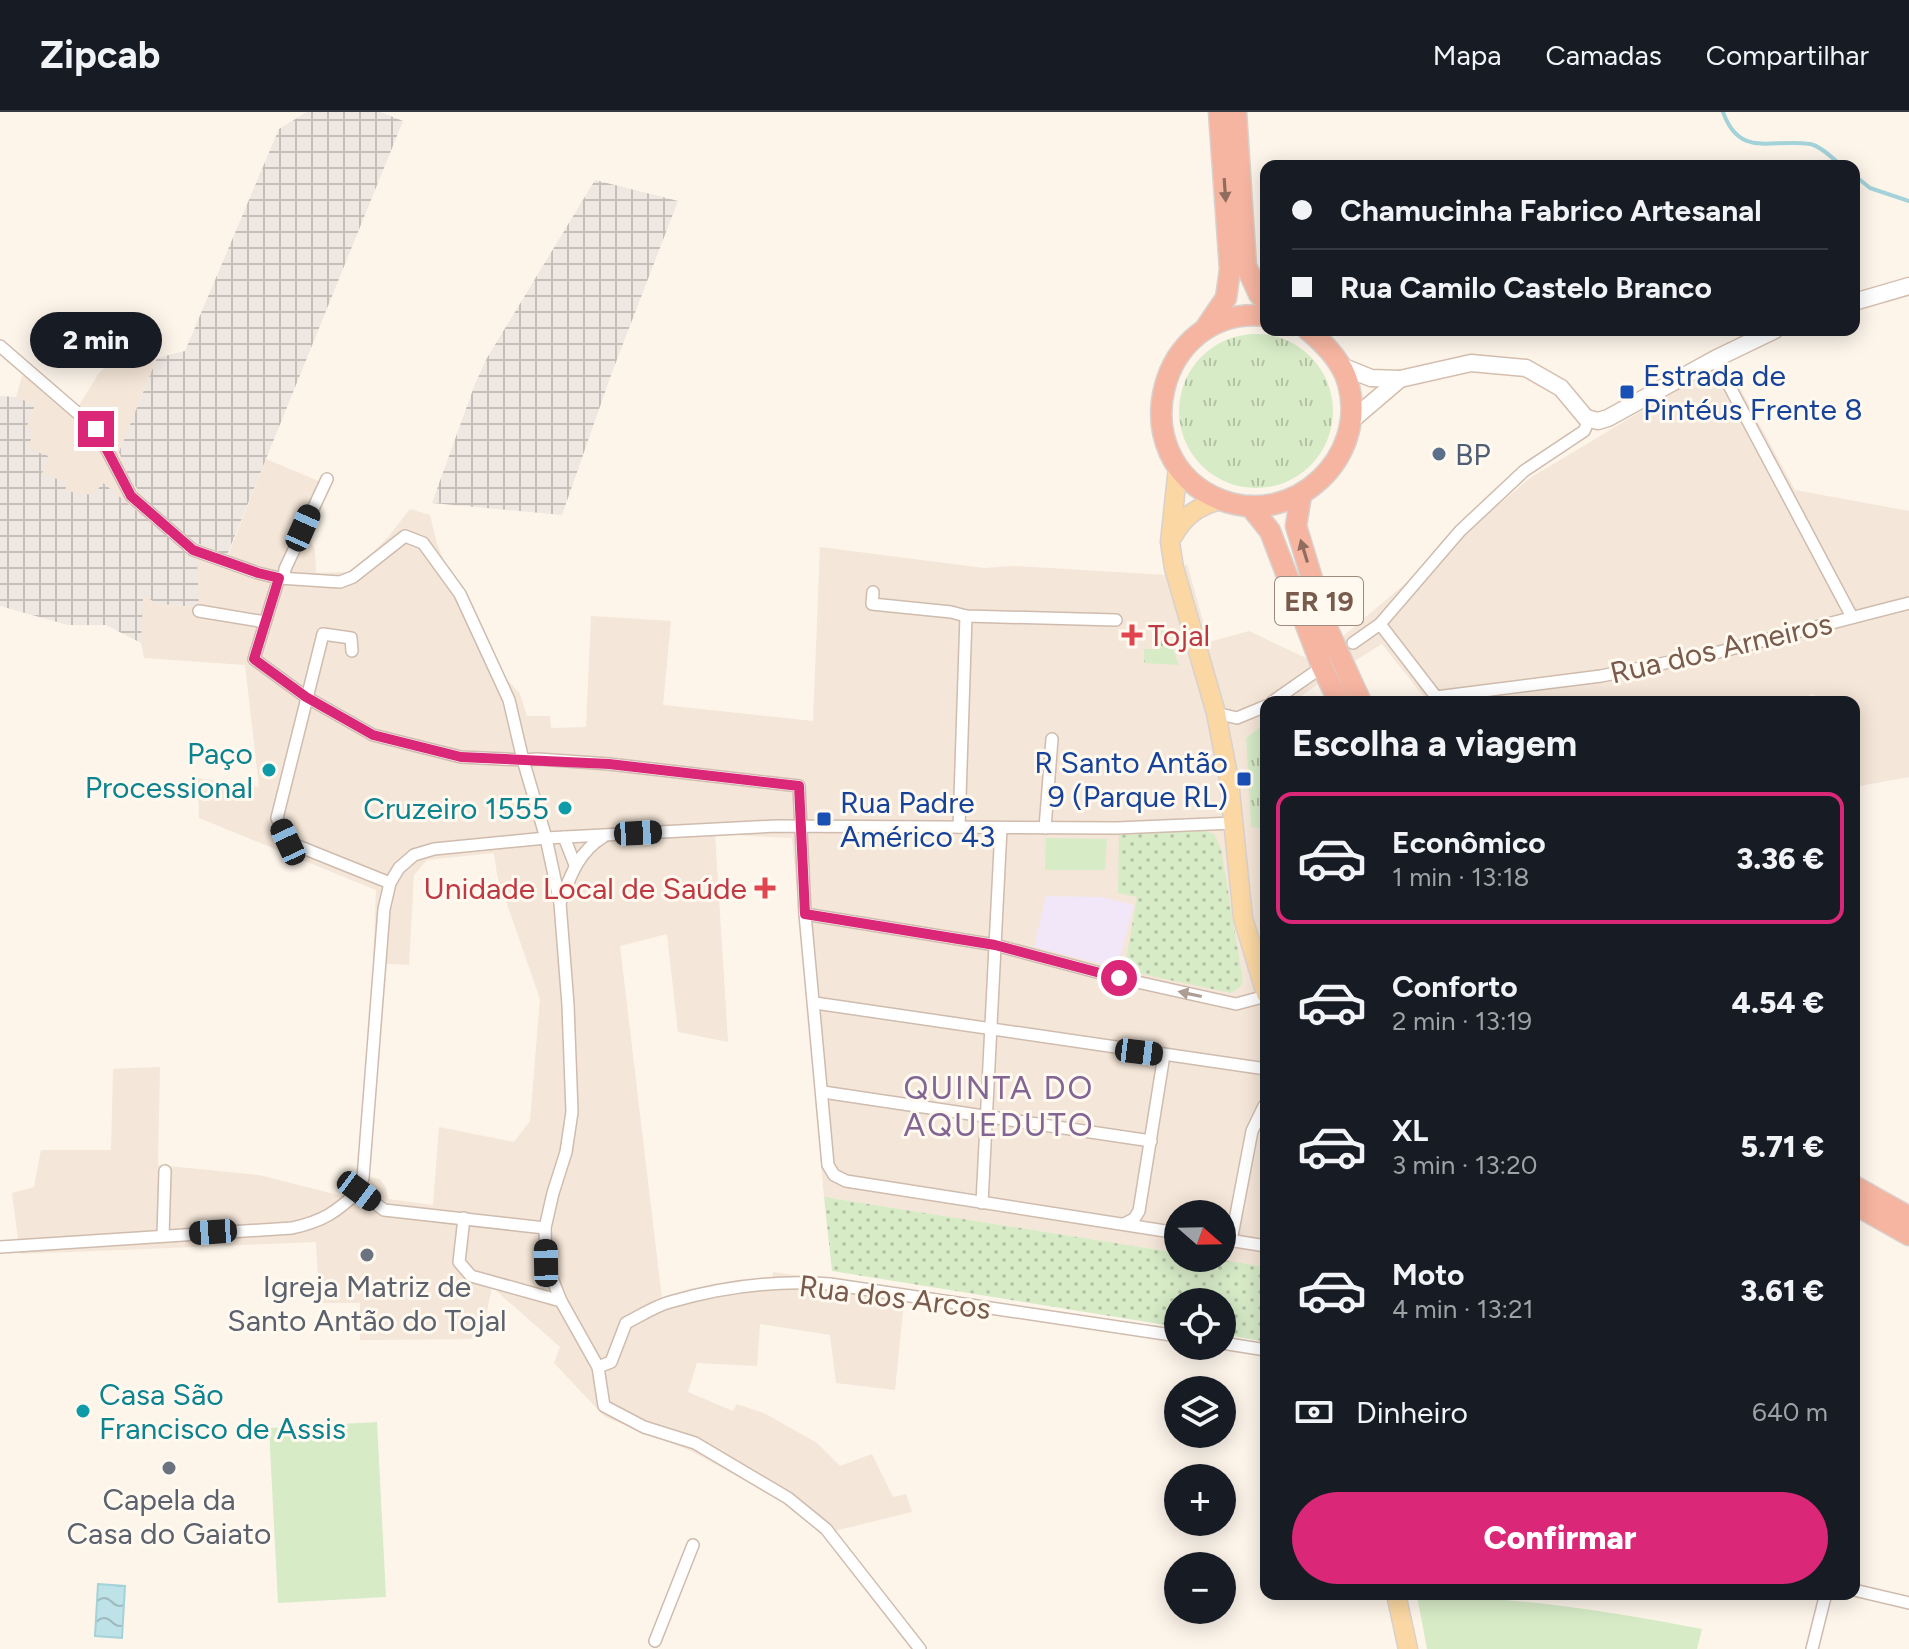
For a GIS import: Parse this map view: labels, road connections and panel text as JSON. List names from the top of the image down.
{
  "streets": {
    "highway": ["ER 19"],
    "street": ["Rua dos Arneiros", "Rua dos Arcos"]
  },
  "districts": ["QUINTA DO AQUEDUTO"],
  "places": {
    "transit": ["Estrada de Pintéus Frente 8", "R Santo Antão 9 (Parque RL)", "Rua Padre Américo 43"],
    "other": [
      "BP",
      "Paço Processional",
      "Cruzeiro 1555",
      "Igreja Matriz de Santo Antão do Tojal",
      "Casa São Francisco de Assis",
      "Capela da Casa do Gaiato"
    ],
    "health": ["Tojal", "Unidade Local de Saúde"]
  },
  "north": "right",
  "page": {
    "header": "Zipcab",
    "nav": ["Mapa", "Camadas", "Compartilhar"],
    "banner": ["Chamucinha Fabrico Artesanal", "Rua Camilo Castelo Branco"],
    "bubble": "2 min",
    "heading": "Escolha a viagem",
    "list": [
      {
        "name": "Econômico",
        "note": "1 min · 13:18",
        "value": "3.36 €"
      },
      {
        "name": "Conforto",
        "note": "2 min · 13:19",
        "value": "4.54 €"
      },
      {
        "name": "XL",
        "note": "3 min · 13:20",
        "value": "5.71 €"
      },
      {
        "name": "Moto",
        "note": "4 min · 13:21",
        "value": "3.61 €"
      }
    ],
    "map_buttons": ["+", "−"],
    "pay": ["Dinheiro", "640 m"],
    "buttons": "Confirmar"
  }
}
